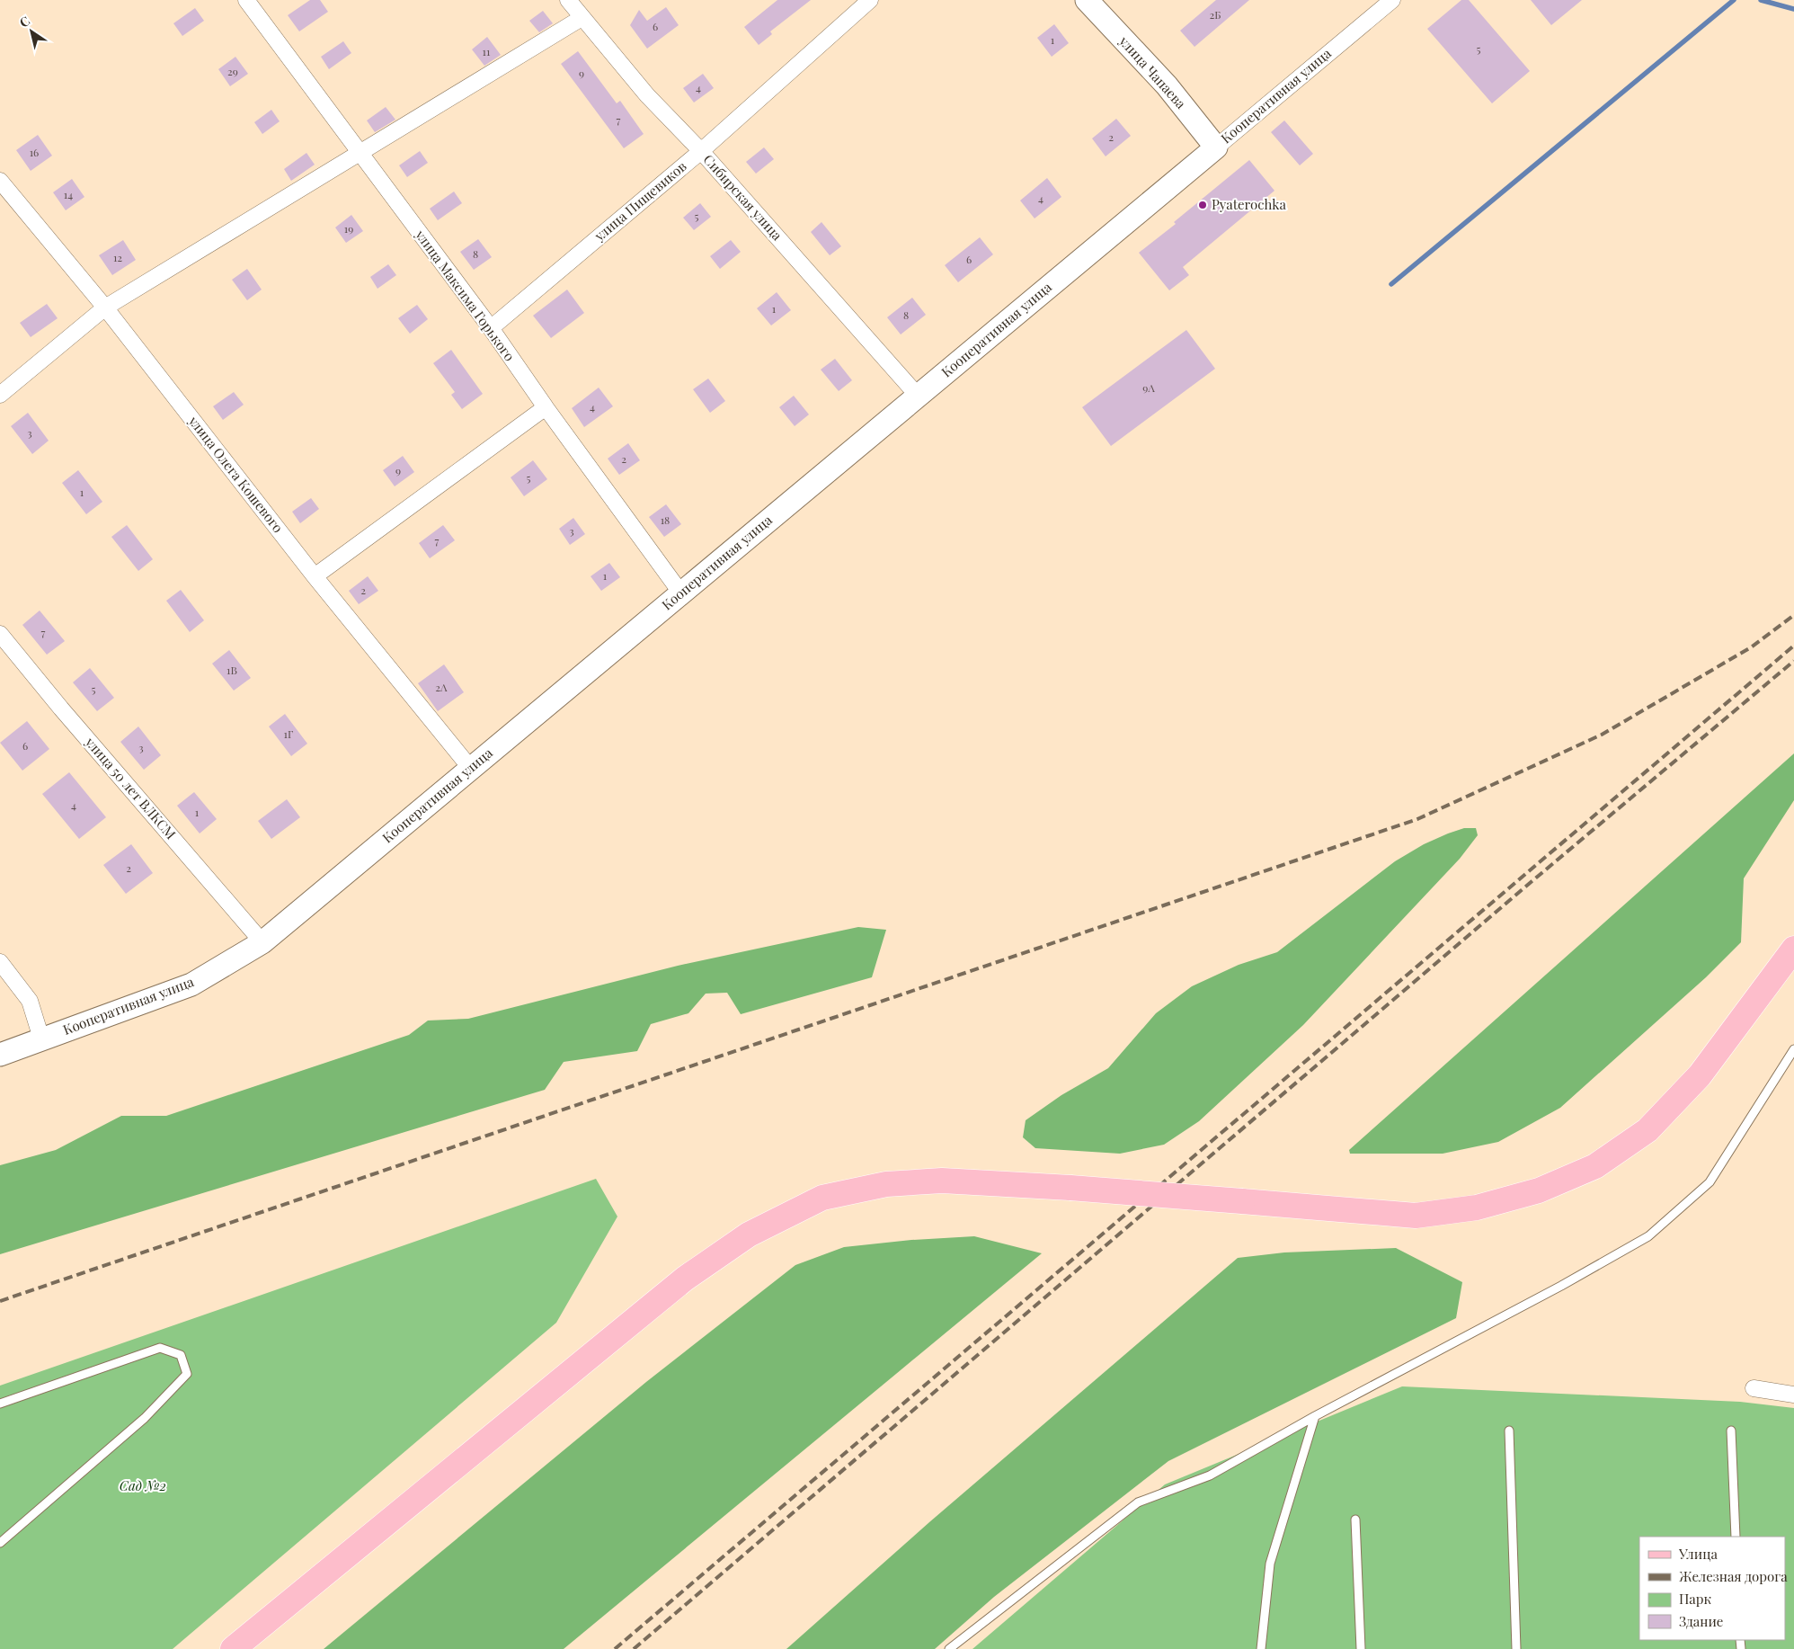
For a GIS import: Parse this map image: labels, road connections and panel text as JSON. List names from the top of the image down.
{
  "streets": {
    "main road": ["улица Чапаева", "Кооперативная улица"],
    "street": [
      "Сибирская улица",
      "улица Пищевиков",
      "улица Максима Горького",
      "улица Олега Кошевого",
      "улица 50 лет ВЛКСМ"
    ]
  },
  "crossings": [
    ["улица Чапаева", "Кооперативная улица"],
    ["Кооперативная улица", "Сибирская улица"],
    ["Кооперативная улица", "улица Максима Горького"],
    ["Кооперативная улица", "улица Олега Кошевого"],
    ["Кооперативная улица", "улица 50 лет ВЛКСМ"],
    ["Сибирская улица", "улица Пищевиков"],
    ["улица Пищевиков", "улица Максима Горького"]
  ],
  "parks": ["Сад №2"],
  "places": ["Pyaterochka"],
  "house_numbers": [
    "2Б",
    "6",
    "1",
    "5",
    "11",
    "29",
    "9",
    "4",
    "7",
    "2",
    "16",
    "14",
    "4",
    "5",
    "19",
    "8",
    "12",
    "6",
    "1",
    "8",
    "9А",
    "4",
    "3",
    "2",
    "9",
    "5",
    "1",
    "18",
    "3",
    "7",
    "1",
    "2",
    "7",
    "1В",
    "2А",
    "5",
    "1Г",
    "6",
    "3",
    "4",
    "1",
    "2"
  ],
  "legend": [
    "Улица",
    "Железная дорога",
    "Парк",
    "Здание"
  ],
  "north": "top left"
}
